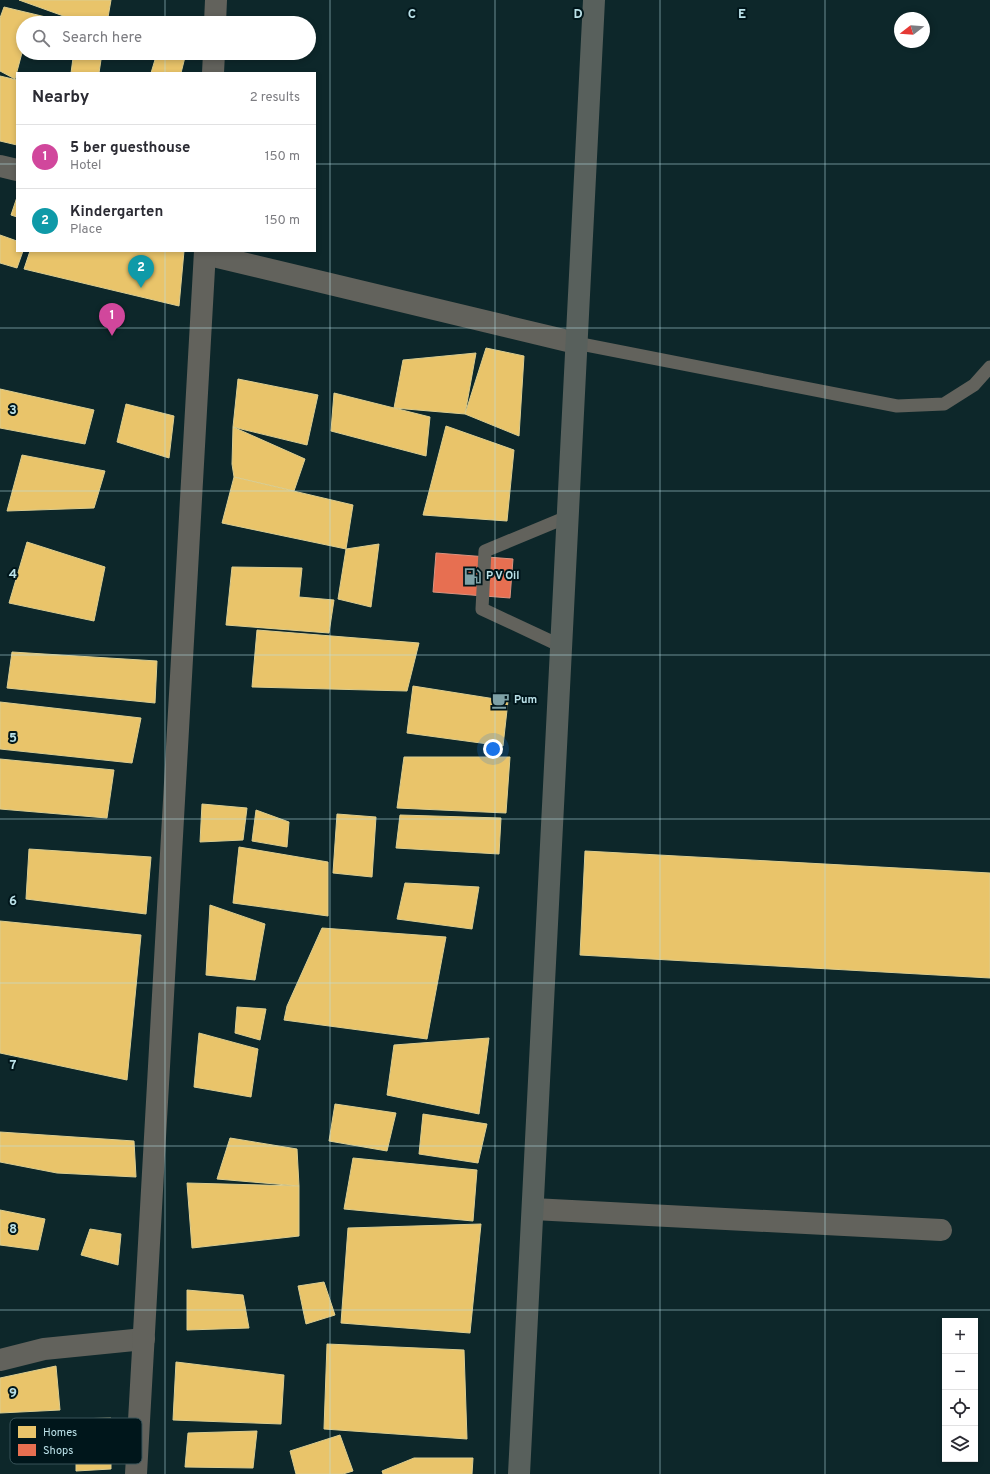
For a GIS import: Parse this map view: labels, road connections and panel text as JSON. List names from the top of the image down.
{
  "places": {
    "fuel station": ["P V Oil"],
    "cafe": ["Pum"]
  },
  "legend": ["Homes", "Shops"],
  "north": "left",
  "page": {
    "search": "Search here",
    "heading": ["Nearby", "2 results"],
    "list": [
      {
        "mark": "1",
        "name": "5 ber guesthouse",
        "note": "Hotel",
        "value": "150 m"
      },
      {
        "mark": "2",
        "name": "Kindergarten",
        "note": "Place",
        "value": "150 m"
      }
    ],
    "pins": ["2", "1"],
    "map_buttons": ["+", "−"]
  },
  "grid": {
    "columns": ["C", "D", "E"],
    "rows": [
      "3",
      "4",
      "5",
      "6",
      "7",
      "8",
      "9"
    ]
  }
}
